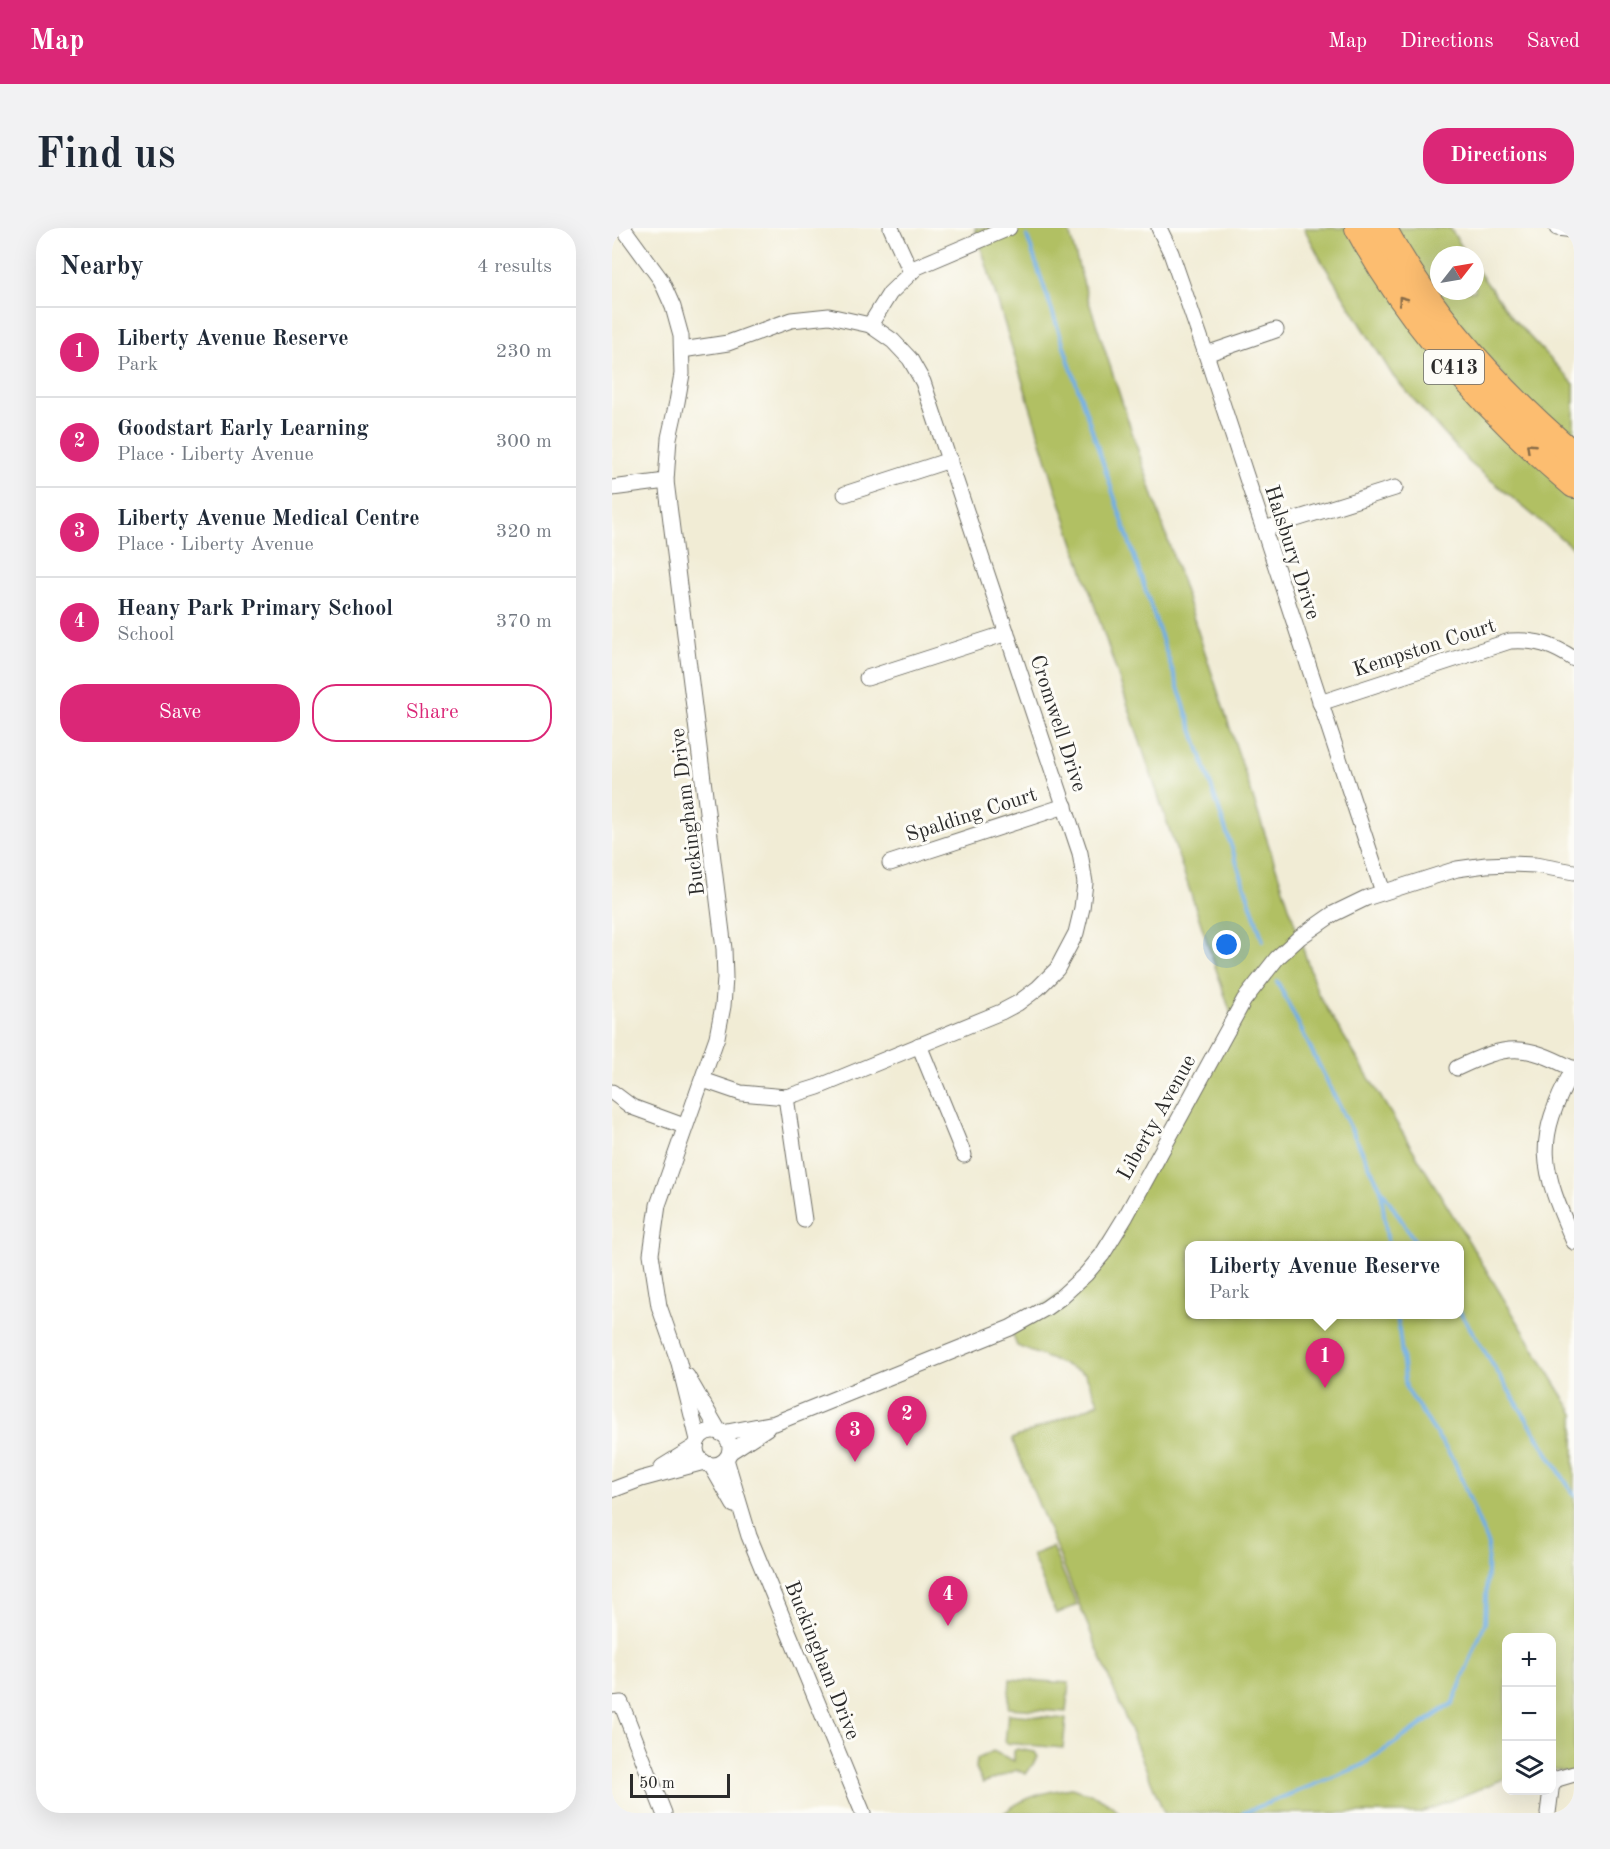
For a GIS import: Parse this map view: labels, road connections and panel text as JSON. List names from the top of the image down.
{
  "streets": {
    "main road": ["C413"],
    "street": [
      "Halsbury Drive",
      "Kempston Court",
      "Cromwell Drive",
      "Buckingham Drive",
      "Spalding Court",
      "Liberty Avenue"
    ]
  },
  "crossings": [
    ["Halsbury Drive", "Kempston Court"],
    ["Halsbury Drive", "Liberty Avenue"],
    ["Cromwell Drive", "Buckingham Drive"],
    ["Cromwell Drive", "Spalding Court"],
    ["Buckingham Drive", "Liberty Avenue"]
  ],
  "scale_bar": "50 m",
  "north": "top right",
  "page": {
    "header": "Map",
    "nav": ["Map", "Directions", "Saved"],
    "buttons": [
      "Directions",
      ["Save", "Share"]
    ],
    "title": "Find us",
    "heading": ["Nearby", "4 results"],
    "list": [
      {
        "mark": "1",
        "name": "Liberty Avenue Reserve",
        "note": "Park",
        "value": "230 m"
      },
      {
        "mark": "2",
        "name": "Goodstart Early Learning",
        "note": "Place · Liberty Avenue",
        "value": "300 m"
      },
      {
        "mark": "3",
        "name": "Liberty Avenue Medical Centre",
        "note": "Place · Liberty Avenue",
        "value": "320 m"
      },
      {
        "mark": "4",
        "name": "Heany Park Primary School",
        "note": "School",
        "value": "370 m"
      }
    ],
    "popup": ["Liberty Avenue Reserve", "Park"],
    "pins": [
      "1",
      "2",
      "3",
      "4"
    ],
    "map_buttons": ["+", "−"],
    "scale": "50 m"
  }
}
